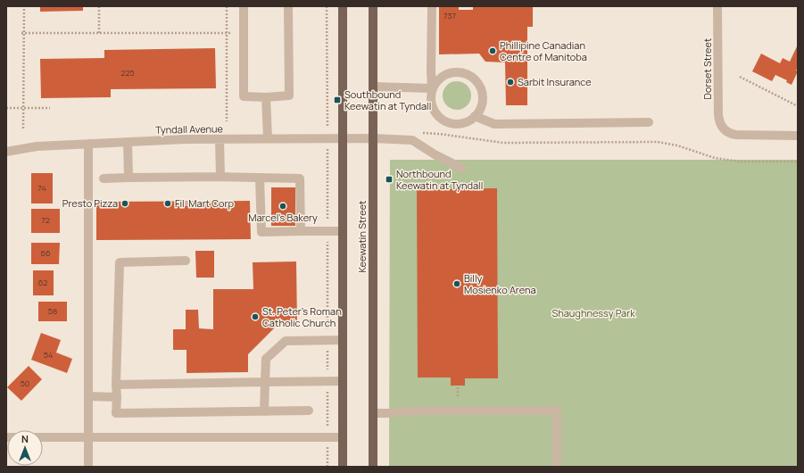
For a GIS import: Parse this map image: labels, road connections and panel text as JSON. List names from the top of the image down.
{
  "streets": {
    "main road": ["Keewatin Street"],
    "street": ["Dorset Street", "Tyndall Avenue"]
  },
  "crossings": [
    ["Tyndall Avenue", "Keewatin Street"]
  ],
  "parks": ["Shaughnessy Park"],
  "places": {
    "other": [
      "Phillipine Canadian Centre of Manitoba",
      "Sarbit Insurance",
      "Presto Pizza",
      "Fil-Mart Corp",
      "Marcel's Bakery",
      "Billy Mosienko Arena",
      "St. Peter's Roman Catholic Church"
    ],
    "transit": ["Southbound Keewatin at Tyndall", "Northbound Keewatin at Tyndall"]
  },
  "house_numbers": [
    "737",
    "225",
    "74",
    "72",
    "66",
    "62",
    "58",
    "54",
    "50"
  ],
  "north": "top"
}
